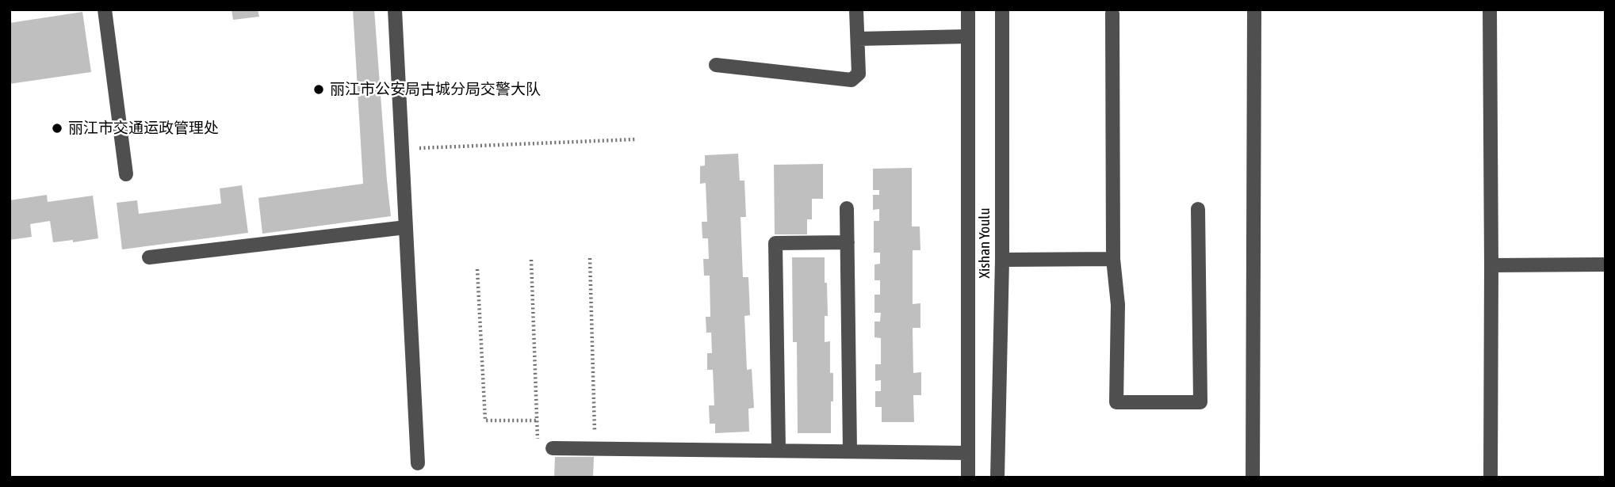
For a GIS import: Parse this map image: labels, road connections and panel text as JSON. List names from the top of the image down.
{
  "streets": {
    "street": ["Xishan Youlu"]
  },
  "places": ["丽江市公安局古城分局交警大队", "丽江市交通运政管理处"]
}
